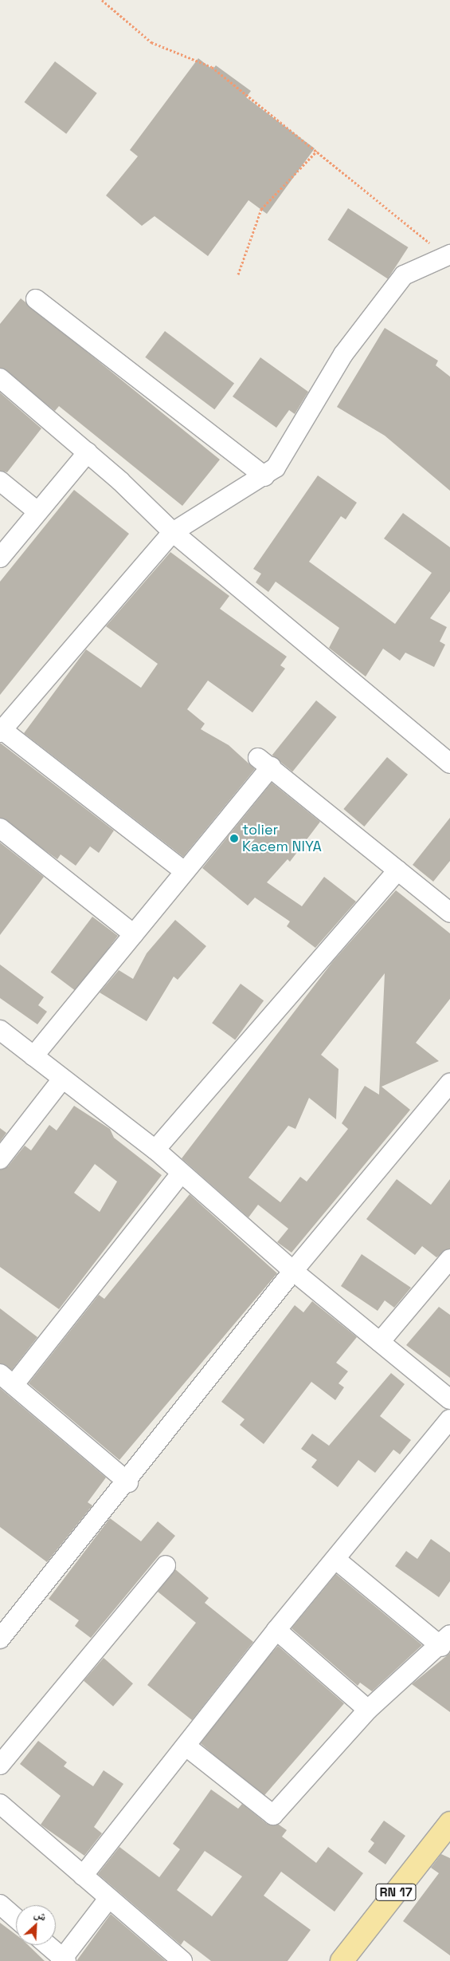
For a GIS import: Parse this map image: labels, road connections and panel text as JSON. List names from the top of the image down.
{
  "streets": {
    "main road": ["RN 17"]
  },
  "places": ["tolier Kacem NIYA"],
  "north": "top right"
}
